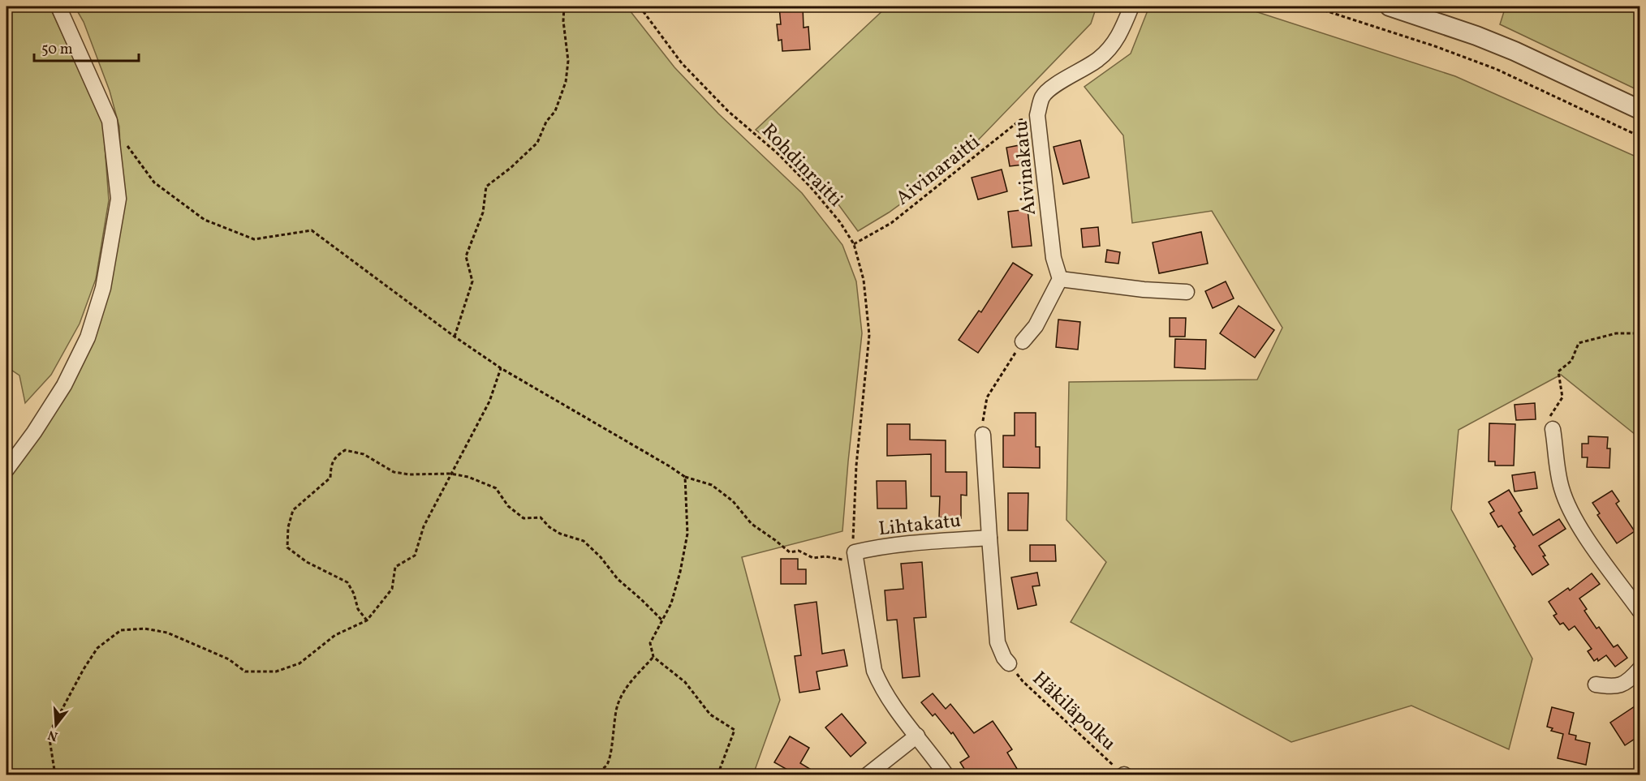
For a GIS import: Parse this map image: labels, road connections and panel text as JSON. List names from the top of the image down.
{
  "streets": {
    "street": ["Aivinakatu", "Lihtakatu"],
    "path": ["Rohdinraitti", "Aivinaraitti", "Häkiläpolku"]
  },
  "crossings": [
    ["Rohdinraitti", "Aivinaraitti"],
    ["Rohdinraitti", "Lihtakatu"],
    ["Aivinakatu", "Aivinaraitti"],
    ["Lihtakatu", "Häkiläpolku"]
  ],
  "scale_bar": "50 m",
  "north": "bottom"
}
